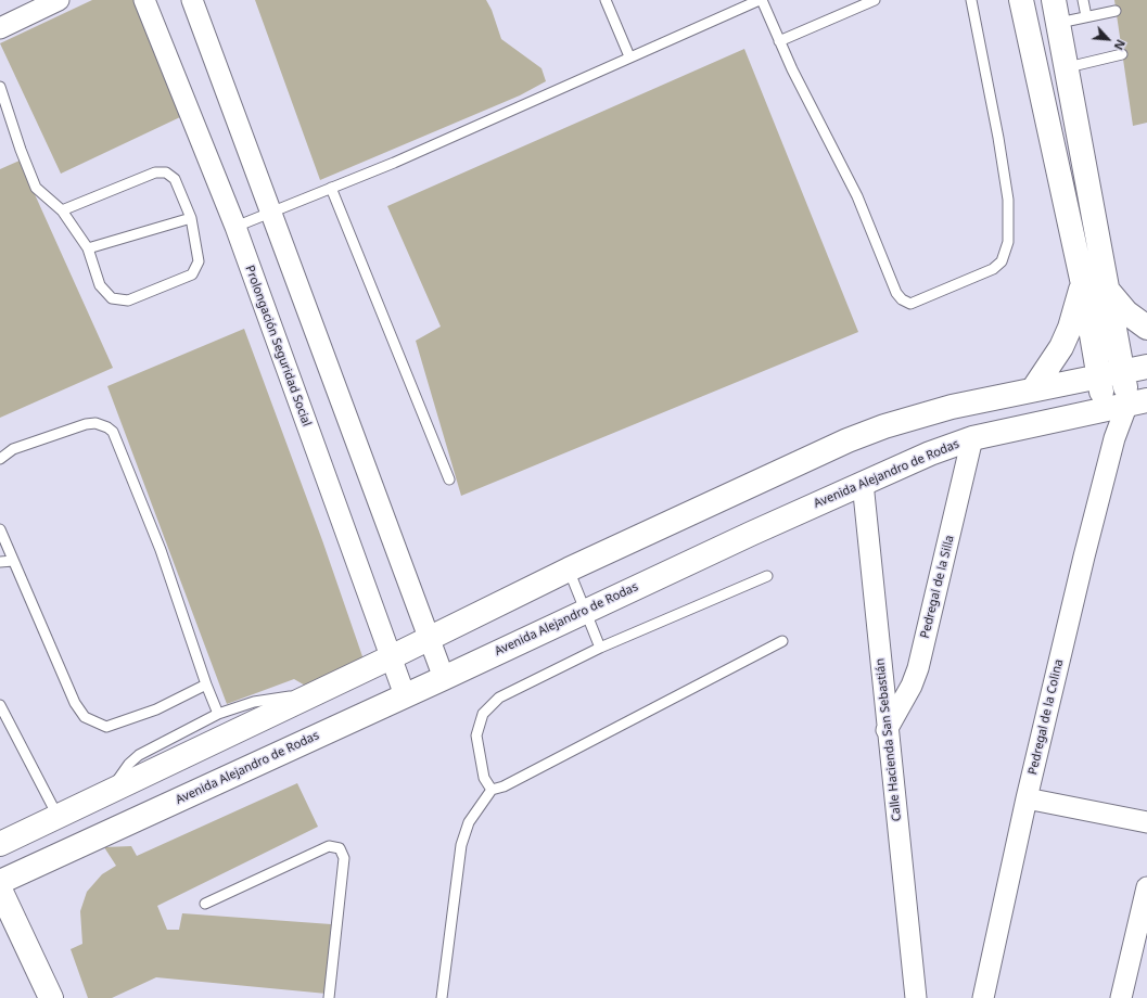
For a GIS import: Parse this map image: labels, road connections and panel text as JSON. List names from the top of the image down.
{
  "streets": {
    "street": [
      "Prolongación Seguridad Social",
      "Avenida Alejandro de Rodas",
      "Pedregal de la Silla",
      "Pedregal de la Colina",
      "Calle Hacienda San Sebastián"
    ]
  },
  "crossings": [
    ["Prolongación Seguridad Social", "Avenida Alejandro de Rodas"],
    ["Avenida Alejandro de Rodas", "Pedregal de la Silla"],
    ["Avenida Alejandro de Rodas", "Pedregal de la Colina"],
    ["Avenida Alejandro de Rodas", "Calle Hacienda San Sebastián"],
    ["Pedregal de la Silla", "Calle Hacienda San Sebastián"]
  ],
  "north": "bottom right"
}
